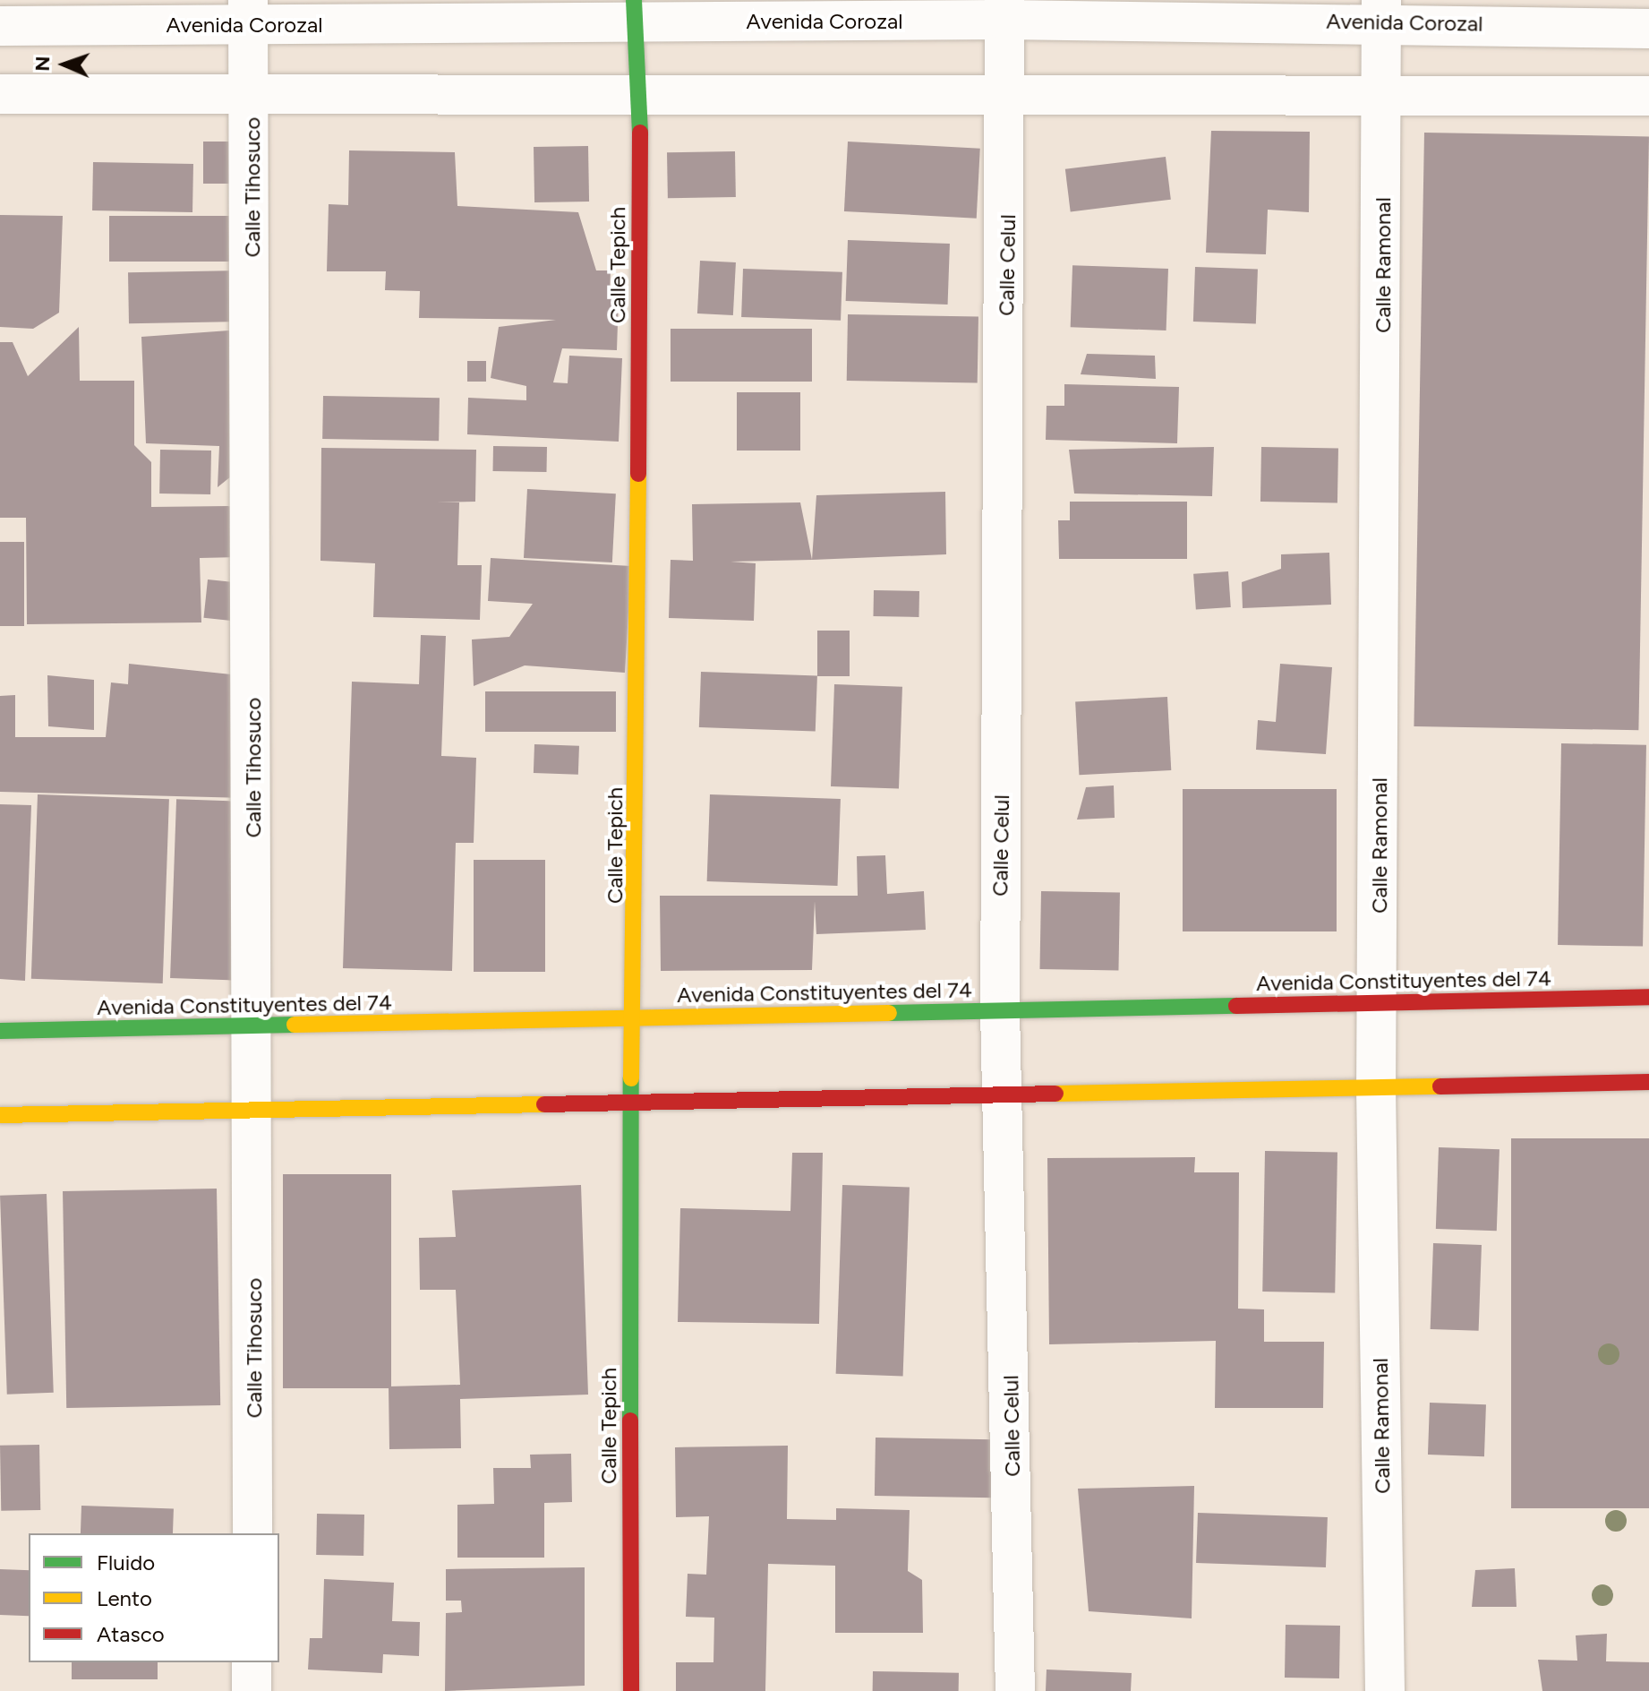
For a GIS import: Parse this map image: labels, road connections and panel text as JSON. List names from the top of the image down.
{
  "streets": {
    "main road": ["Calle Tepich", "Avenida Constituyentes del 74"],
    "street": [
      "Avenida Corozal",
      "Calle Tihosuco",
      "Calle Celul",
      "Calle Ramonal"
    ]
  },
  "crossings": [
    ["Avenida Corozal", "Calle Tihosuco"],
    ["Avenida Corozal", "Calle Tepich"],
    ["Avenida Corozal", "Calle Celul"],
    ["Avenida Corozal", "Calle Ramonal"],
    ["Calle Tihosuco", "Avenida Constituyentes del 74"],
    ["Calle Tepich", "Avenida Constituyentes del 74"],
    ["Calle Celul", "Avenida Constituyentes del 74"],
    ["Calle Ramonal", "Avenida Constituyentes del 74"]
  ],
  "legend": ["Fluido", "Lento", "Atasco"],
  "north": "left"
}
